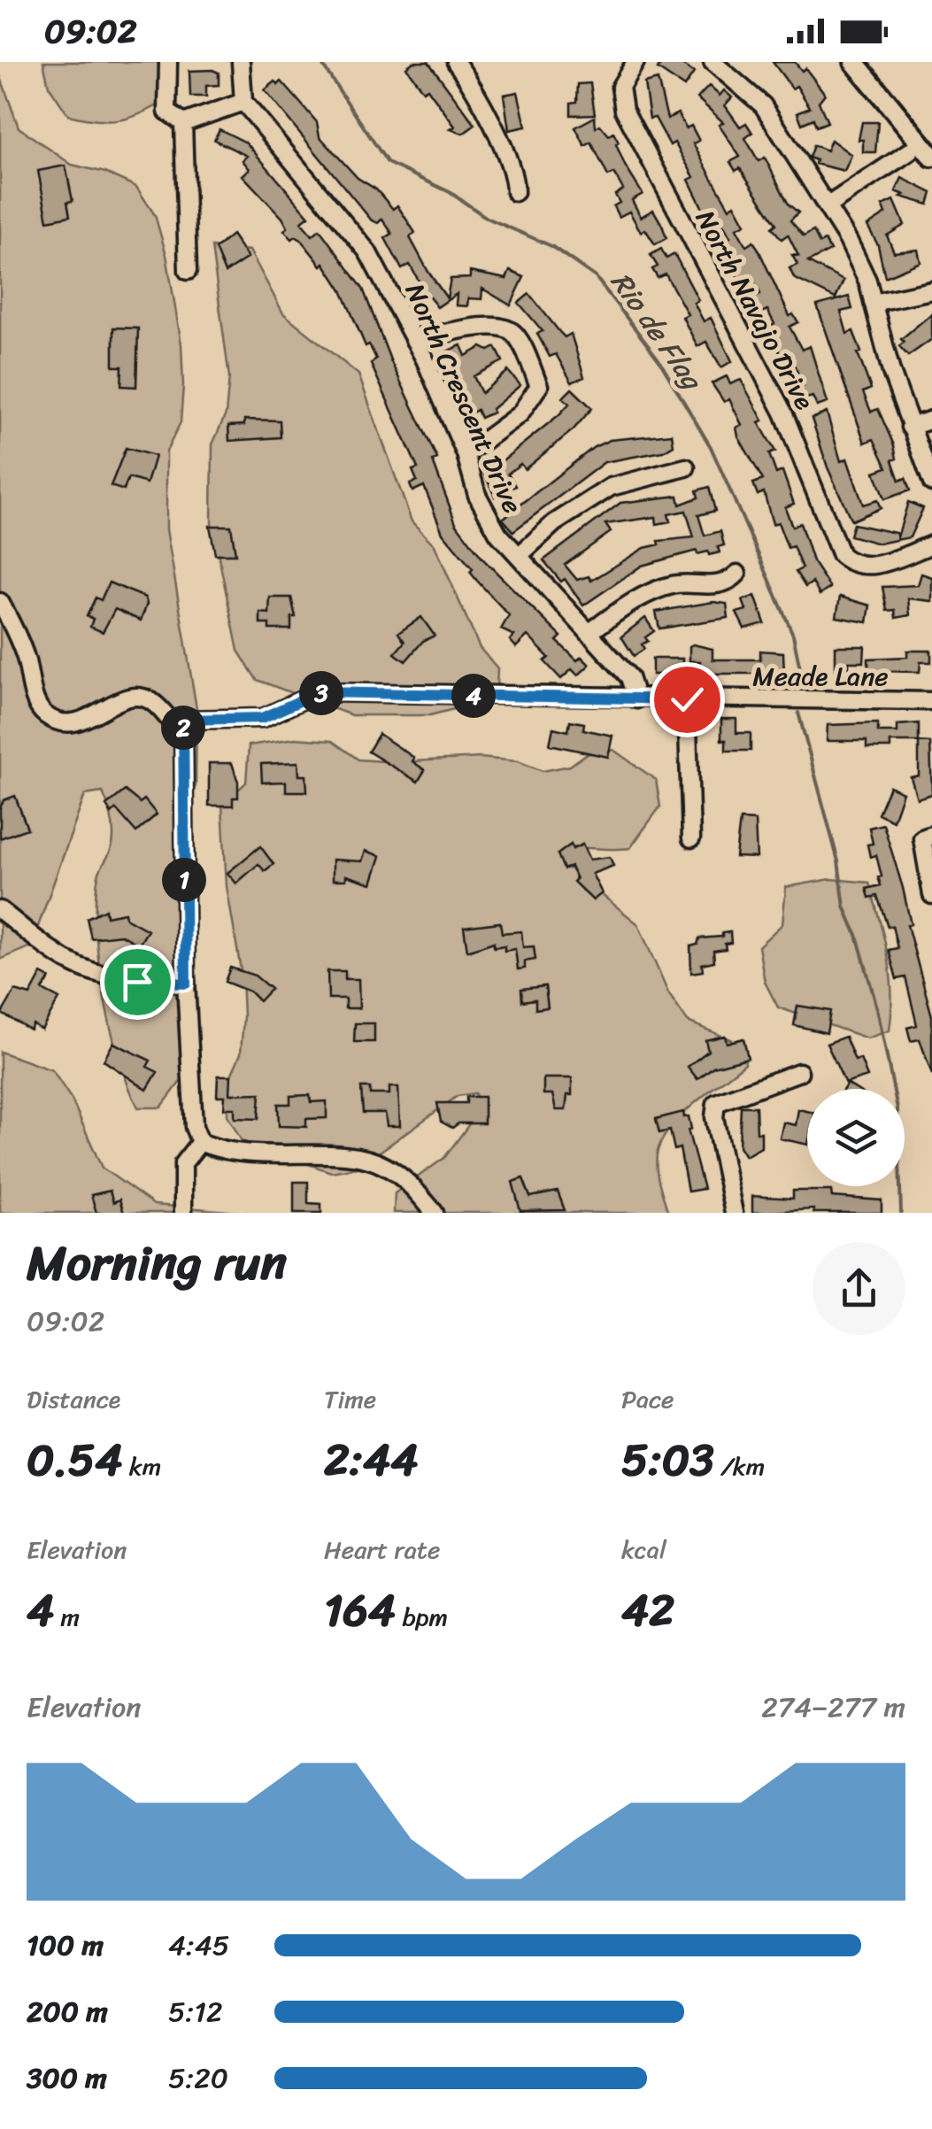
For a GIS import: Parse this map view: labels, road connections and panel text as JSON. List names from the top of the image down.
{
  "streets": {
    "street": ["North Navajo Drive", "North Crescent Drive", "Meade Lane"]
  },
  "crossings": [
    ["North Crescent Drive", "Meade Lane"]
  ],
  "water": ["Rio de Flag"],
  "page": {
    "status": "09:02",
    "pins": [
      "3",
      "4",
      "2",
      "1"
    ],
    "heading": ["Morning run", "09:02"],
    "stats": [
      ["Distance", "0.54 km"],
      ["Time", "2:44"],
      ["Pace", "5:03 /km"],
      ["Elevation", "4 m"],
      ["Heart rate", "164 bpm"],
      ["kcal", "42"]
    ],
    "chart": ["Elevation", "274–277 m"],
    "list": [
      {
        "name": "100 m",
        "note": "4:45"
      },
      {
        "name": "200 m",
        "note": "5:12"
      },
      {
        "name": "300 m",
        "note": "5:20"
      }
    ]
  }
}
